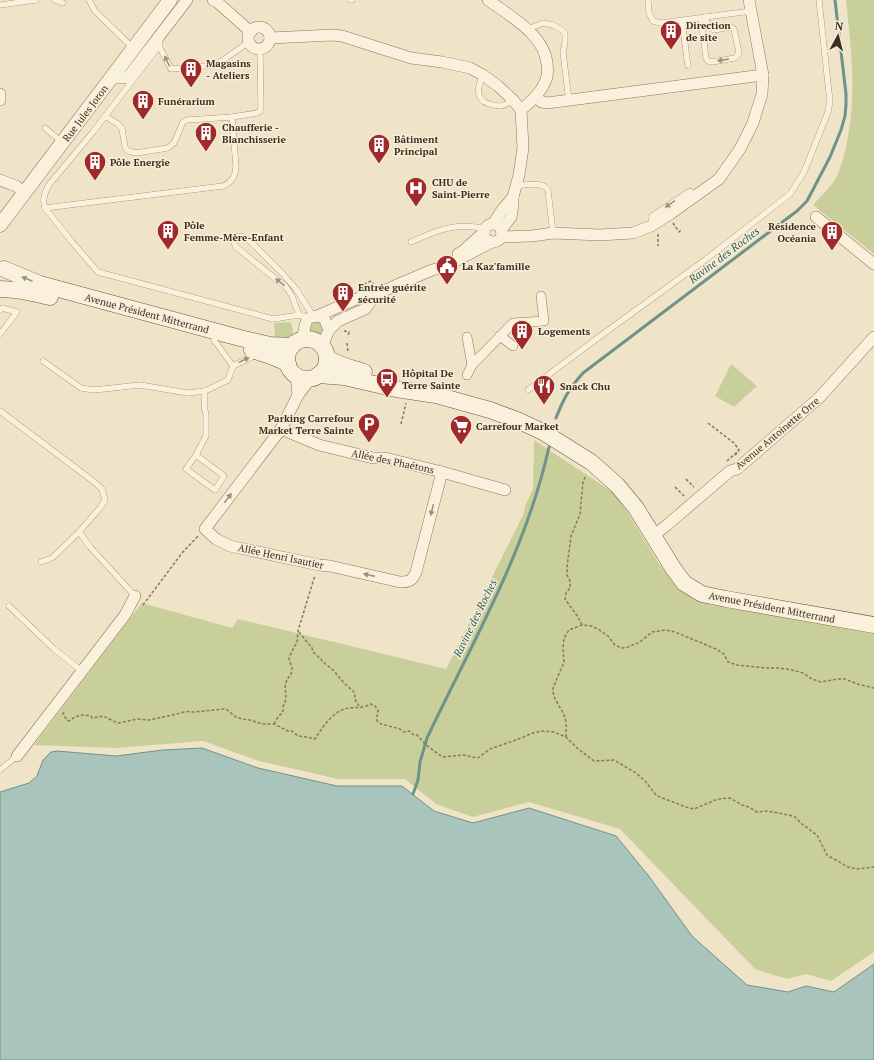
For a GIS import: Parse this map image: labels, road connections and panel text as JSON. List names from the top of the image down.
{
  "streets": {
    "main road": ["Avenue Président Mitterrand"],
    "street": [
      "Rue Jules Joron",
      "Avenue Antoinette Orre",
      "Allée des Phaétons",
      "Allée Henri Isautier"
    ]
  },
  "crossings": [
    ["Avenue Président Mitterrand", "Avenue Antoinette Orre"],
    ["Allée des Phaétons", "Allée Henri Isautier"]
  ],
  "water": ["Ravine des Roches"],
  "places": {
    "building": [
      "Direction de site",
      "Magasins - Ateliers",
      "Funérarium",
      "Chaufferie - Blanchisserie",
      "Bâtiment Principal",
      "Pôle Energie",
      "Pôle Femme-Mère-Enfant",
      "Résidence Océania",
      "Entrée guérite sécurité",
      "Logements"
    ],
    "hospital": ["CHU de Saint-Pierre"],
    "public building": ["La Kaz'famille"],
    "bus stop": ["Hôpital De Terre Sainte"],
    "restaurant": ["Snack Chu"],
    "parking": ["Parking Carrefour Market Terre Sainte"],
    "supermarket": ["Carrefour Market"]
  },
  "north": "top"
}
